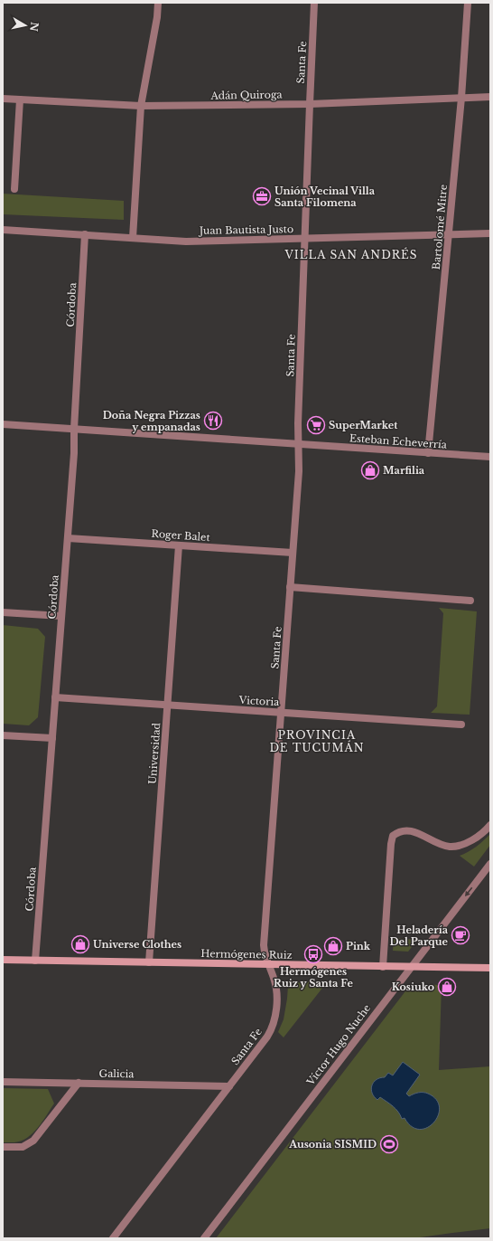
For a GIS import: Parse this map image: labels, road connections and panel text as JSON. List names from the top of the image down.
{
  "streets": {
    "street": [
      "Santa Fe",
      "Adán Quiroga",
      "Bartolomé Mitre",
      "Juan Bautista Justo",
      "Córdoba",
      "Esteban Echeverría",
      "Roger Balet",
      "Victoria",
      "Universidad",
      "Hermógenes Ruiz",
      "Víctor Hugo Nuche",
      "Galicia"
    ]
  },
  "crossings": [
    ["Santa Fe", "Adán Quiroga"],
    ["Santa Fe", "Juan Bautista Justo"],
    ["Santa Fe", "Esteban Echeverría"],
    ["Santa Fe", "Roger Balet"],
    ["Santa Fe", "Victoria"],
    ["Santa Fe", "Hermógenes Ruiz"],
    ["Santa Fe", "Galicia"],
    ["Adán Quiroga", "Bartolomé Mitre"],
    ["Bartolomé Mitre", "Juan Bautista Justo"],
    ["Bartolomé Mitre", "Esteban Echeverría"],
    ["Juan Bautista Justo", "Córdoba"],
    ["Córdoba", "Esteban Echeverría"],
    ["Córdoba", "Roger Balet"],
    ["Córdoba", "Victoria"],
    ["Córdoba", "Hermógenes Ruiz"],
    ["Roger Balet", "Universidad"],
    ["Victoria", "Universidad"],
    ["Universidad", "Hermógenes Ruiz"],
    ["Hermógenes Ruiz", "Víctor Hugo Nuche"]
  ],
  "districts": ["VILLA SAN ANDRÉS", "PROVINCIA DE TUCUMÁN"],
  "places": {
    "office": ["Unión Vecinal Villa Santa Filomena"],
    "restaurant": ["Doña Negra Pizzas y empanadas"],
    "supermarket": ["SuperMarket"],
    "shop": [
      "Marfilia",
      "Universe Clothes",
      "Pink",
      "Kosiuko"
    ],
    "cafe": ["Heladería Del Parque"],
    "bus stop": ["Hermógenes Ruiz y Santa Fe"],
    "sports": ["Ausonia SISMID"]
  },
  "north": "right"
}
